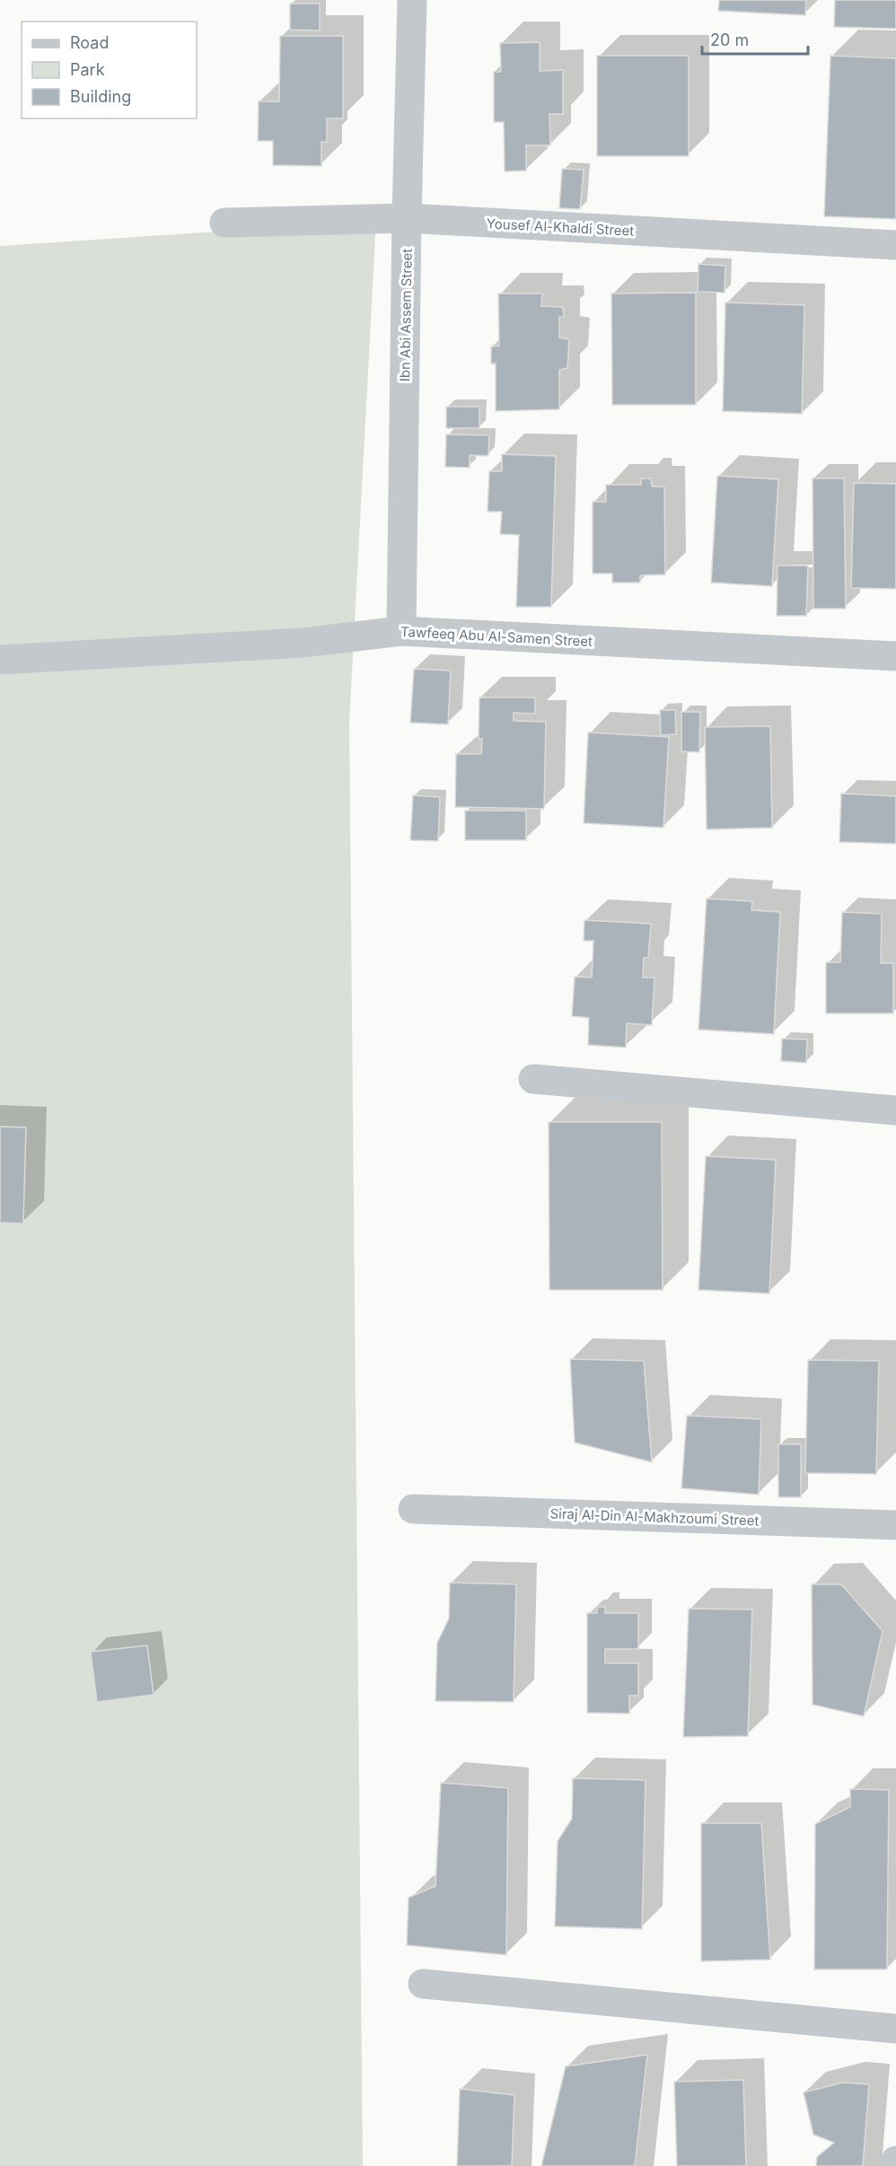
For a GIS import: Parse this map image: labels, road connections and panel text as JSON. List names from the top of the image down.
{
  "streets": {
    "street": [
      "Yousef Al-Khaldi Street",
      "Ibn Abi Assem Street",
      "Tawfeeq Abu Al-Samen Street",
      "Siraj Al-Din Al-Makhzoumi Street"
    ]
  },
  "crossings": [
    ["Yousef Al-Khaldi Street", "Ibn Abi Assem Street"],
    ["Ibn Abi Assem Street", "Tawfeeq Abu Al-Samen Street"]
  ],
  "legend": ["Road", "Park", "Building"],
  "scale_bar": "20 m"
}
